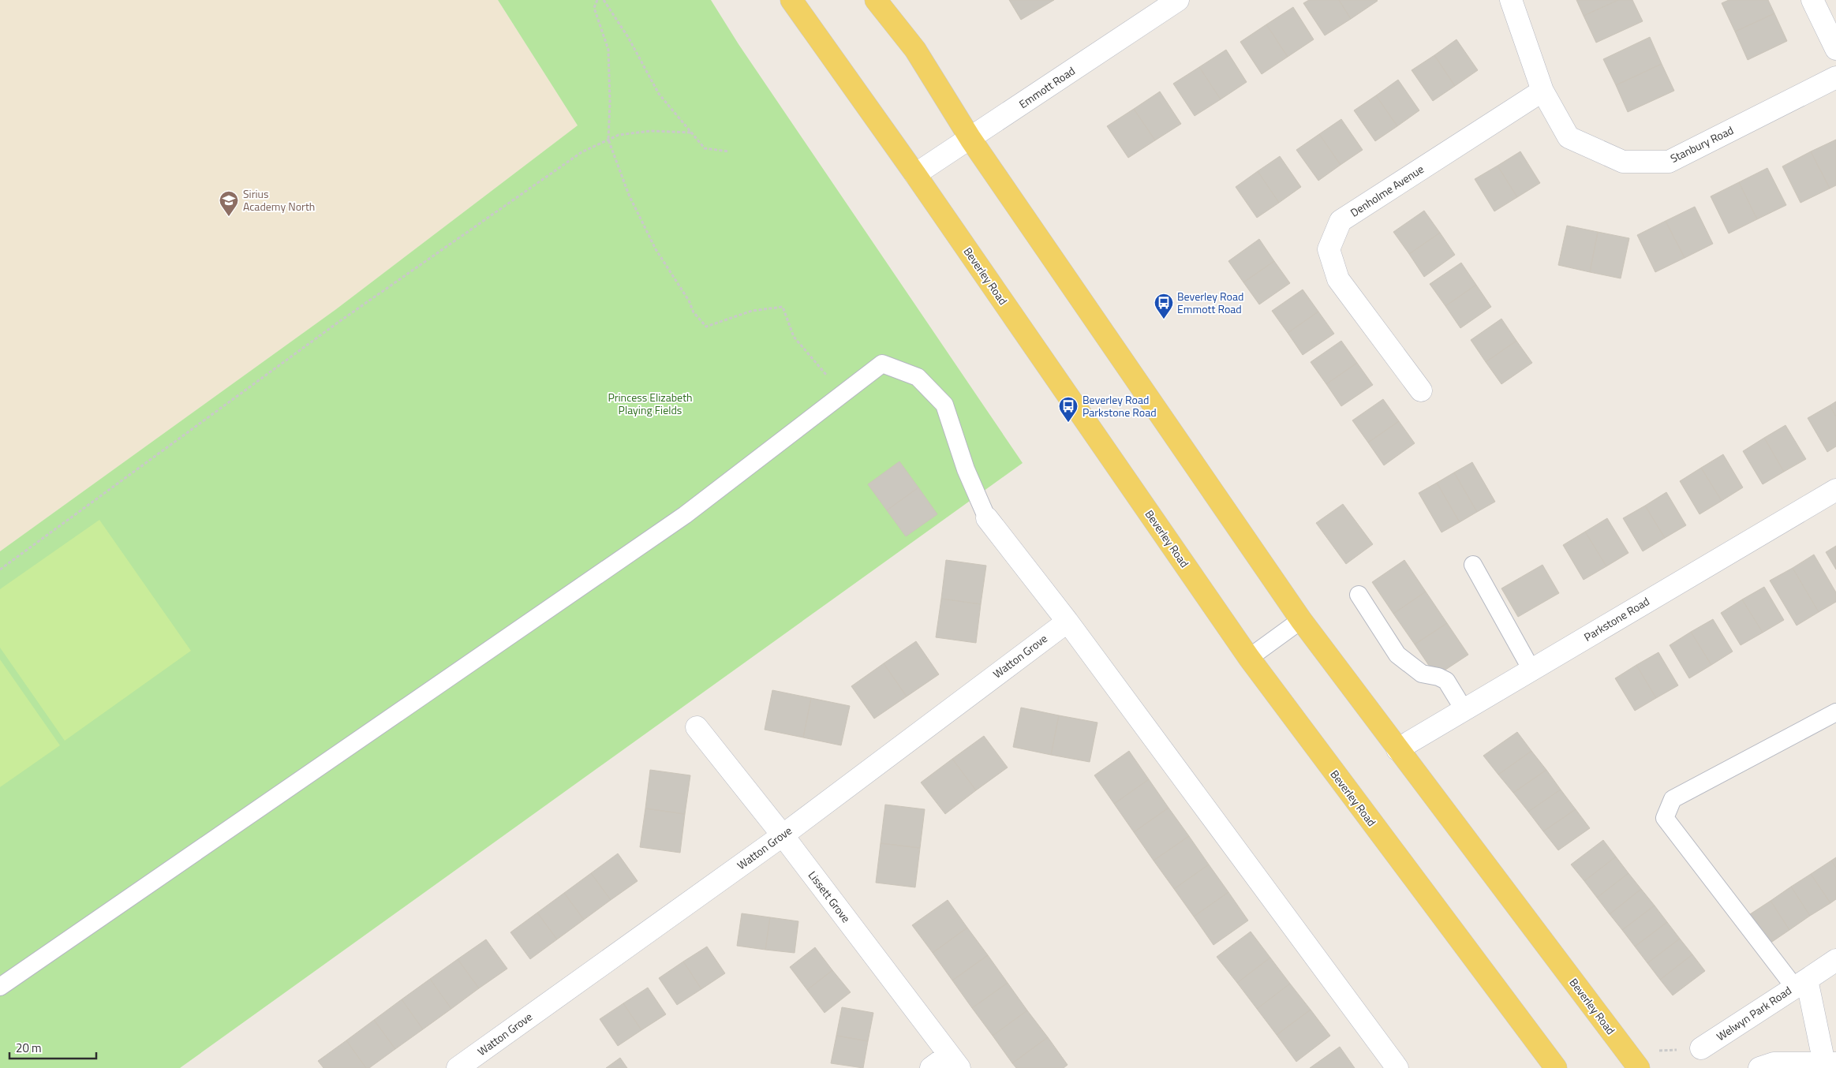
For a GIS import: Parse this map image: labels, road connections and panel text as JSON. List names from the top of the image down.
{
  "streets": {
    "main road": ["Beverley Road"],
    "street": [
      "Emmott Road",
      "Stanbury Road",
      "Denholme Avenue",
      "Parkstone Road",
      "Watton Grove",
      "Lissett Grove",
      "Welwyn Park Road"
    ]
  },
  "crossings": [
    ["Emmott Road", "Beverley Road"],
    ["Stanbury Road", "Denholme Avenue"],
    ["Beverley Road", "Parkstone Road"],
    ["Watton Grove", "Lissett Grove"]
  ],
  "parks": ["Princess Elizabeth Playing Fields"],
  "places": {
    "school or university": ["Sirius Academy North"],
    "bus stop": ["Beverley Road Emmott Road", "Beverley Road Parkstone Road"]
  },
  "scale_bar": "20 m"
}
